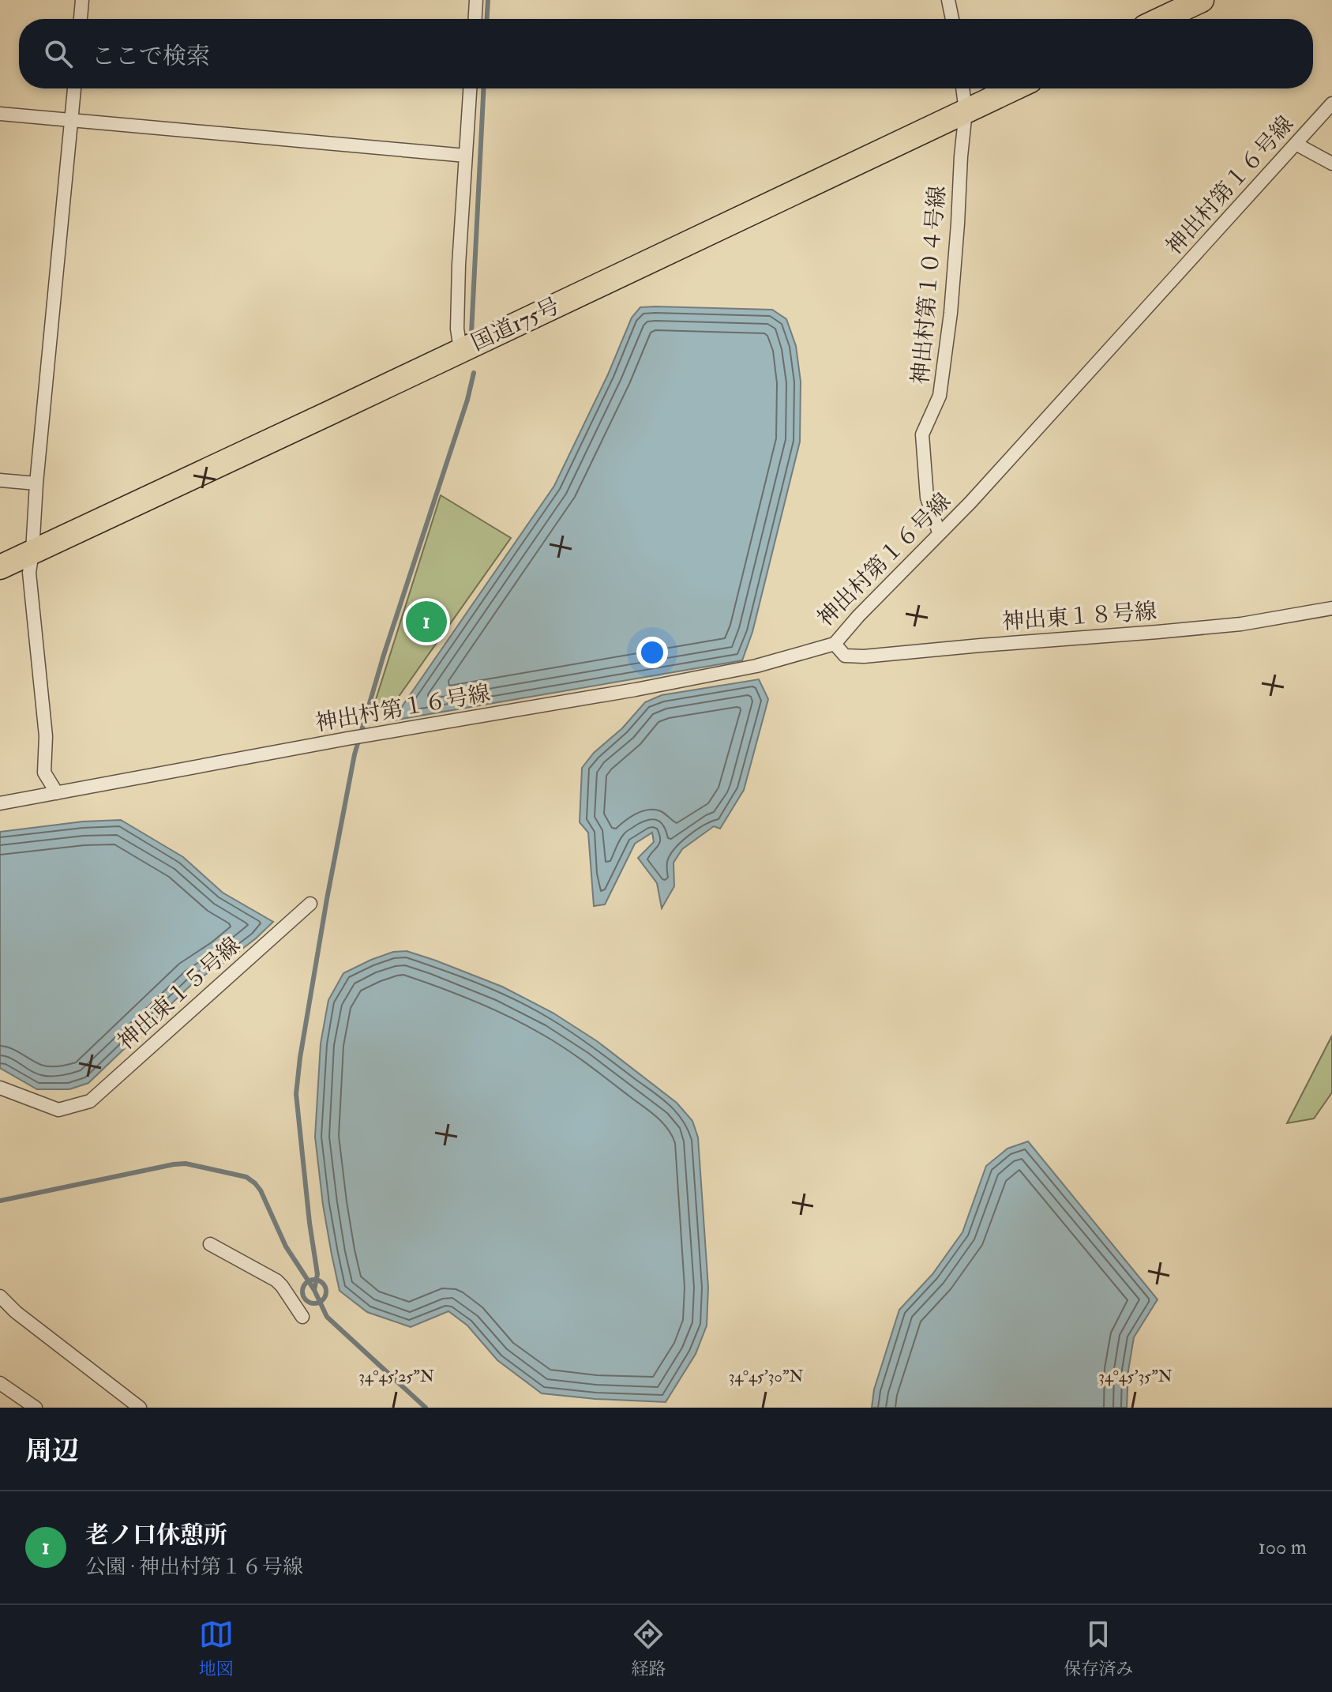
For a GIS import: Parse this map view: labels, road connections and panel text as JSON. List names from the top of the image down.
{
  "streets": {
    "highway": ["国道175号"],
    "street": [
      "神出村第１６号線",
      "神出村第１０４号線",
      "神出東１８号線",
      "神出東１５号線"
    ]
  },
  "crossings": [
    ["神出村第１６号線", "神出村第１０４号線"],
    ["神出村第１６号線", "神出東１８号線"],
    ["神出村第１０４号線", "国道175号"]
  ],
  "page": {
    "search": "ここで検索",
    "pins": "1",
    "heading": "周辺",
    "list": [
      {
        "mark": "1",
        "name": "老ノ口休憩所",
        "note": "公園 · 神出村第１６号線",
        "value": "100 m"
      }
    ],
    "nav": ["地図", "経路", "保存済み"]
  },
  "coordinates": ["34°45'25\"N", "34°45'30\"N", "34°45'35\"N"]
}
